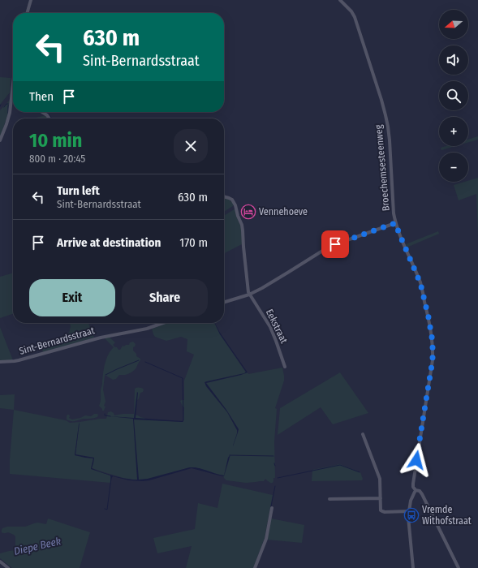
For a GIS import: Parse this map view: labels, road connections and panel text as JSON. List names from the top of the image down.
{
  "streets": {
    "street": ["Broechemsesteenweg", "Eekstraat", "Sint-Bernardsstraat"]
  },
  "water": ["Diepe Beek"],
  "places": {
    "hotel": ["Vennehoeve"],
    "bus stop": ["Vremde Withofstraat"]
  },
  "north": "left",
  "page": {
    "map_buttons": ["+", "−"],
    "turn": ["630 m", "Sint-Bernardsstraat"],
    "then": "Then",
    "heading": ["10 min", "800 m · 20:45"],
    "list": [
      {
        "name": "Turn left",
        "note": "Sint-Bernardsstraat",
        "value": "630 m"
      },
      {
        "name": "Arrive at destination",
        "value": "170 m"
      }
    ],
    "buttons": ["Exit", "Share"]
  }
}
